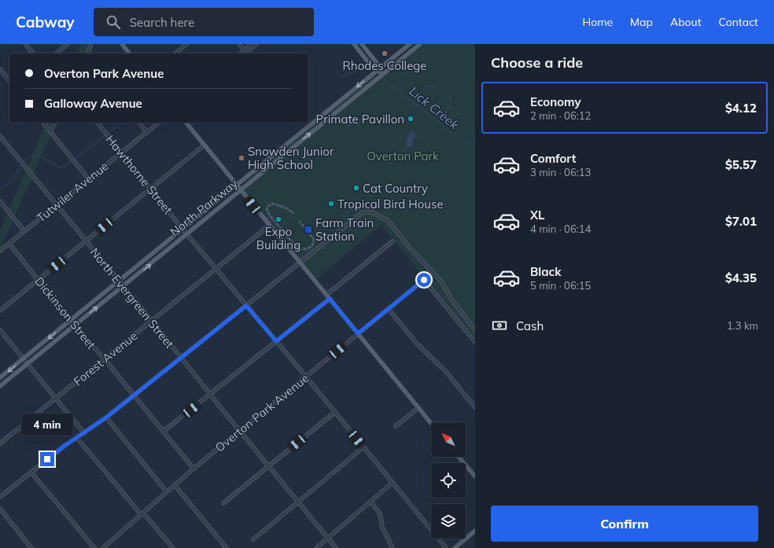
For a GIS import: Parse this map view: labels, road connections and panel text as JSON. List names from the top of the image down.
{
  "streets": {
    "main road": ["North Parkway"],
    "street": [
      "Hawthorne Street",
      "Tutwiler Avenue",
      "North Evergreen Street",
      "Dickinson Street",
      "Forest Avenue",
      "Overton Park Avenue"
    ]
  },
  "crossings": [
    ["Hawthorne Street", "Tutwiler Avenue"],
    ["Hawthorne Street", "North Parkway"],
    ["Hawthorne Street", "Forest Avenue"],
    ["Hawthorne Street", "Overton Park Avenue"],
    ["Tutwiler Avenue", "North Evergreen Street"],
    ["Tutwiler Avenue", "Dickinson Street"],
    ["North Parkway", "North Evergreen Street"],
    ["North Parkway", "Dickinson Street"],
    ["North Evergreen Street", "Forest Avenue"],
    ["North Evergreen Street", "Overton Park Avenue"],
    ["Dickinson Street", "Forest Avenue"],
    ["Dickinson Street", "Overton Park Avenue"]
  ],
  "water": ["Lick Creek"],
  "parks": ["Overton Park"],
  "places": {
    "other": [
      "Rhodes College",
      "Primate Pavillon",
      "Snowden Junior High School",
      "Cat Country",
      "Tropical Bird House",
      "Expo Building"
    ],
    "transit": ["Farm Train Station"]
  },
  "north": "top left",
  "page": {
    "header": "Cabway",
    "search": "Search here",
    "nav": [
      "Home",
      "Map",
      "About",
      "Contact"
    ],
    "heading": "Choose a ride",
    "banner": ["Overton Park Avenue", "Galloway Avenue"],
    "list": [
      {
        "name": "Economy",
        "note": "2 min · 06:12",
        "value": "$4.12"
      },
      {
        "name": "Comfort",
        "note": "3 min · 06:13",
        "value": "$5.57"
      },
      {
        "name": "XL",
        "note": "4 min · 06:14",
        "value": "$7.01"
      },
      {
        "name": "Black",
        "note": "5 min · 06:15",
        "value": "$4.35"
      }
    ],
    "pay": ["Cash", "1.3 km"],
    "bubble": "4 min",
    "buttons": "Confirm"
  }
}
